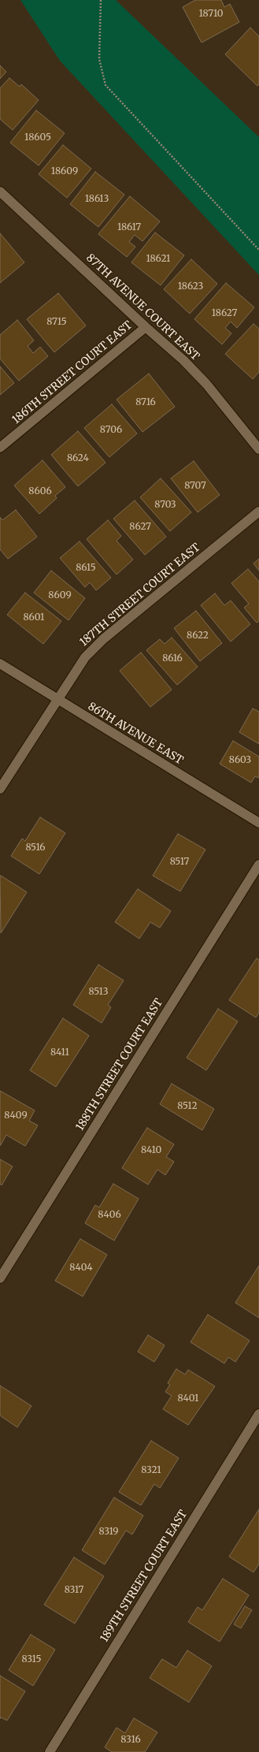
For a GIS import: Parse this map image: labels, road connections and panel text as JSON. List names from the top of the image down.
{
  "streets": {
    "street": [
      "87TH AVENUE COURT EAST",
      "186TH STREET COURT EAST",
      "187TH STREET COURT EAST",
      "86TH AVENUE EAST",
      "188TH STREET COURT EAST",
      "189TH STREET COURT EAST"
    ]
  },
  "crossings": [
    ["87TH AVENUE COURT EAST", "186TH STREET COURT EAST"],
    ["187TH STREET COURT EAST", "86TH AVENUE EAST"]
  ],
  "house_numbers": [
    "18710",
    "18605",
    "18609",
    "18613",
    "18617",
    "18621",
    "18623",
    "18627",
    "8715",
    "8716",
    "8706",
    "8624",
    "8707",
    "8606",
    "8703",
    "8627",
    "8615",
    "8609",
    "8601",
    "8622",
    "8616",
    "8603",
    "8516",
    "8517",
    "8513",
    "8411",
    "8512",
    "8409",
    "8410",
    "8406",
    "8404",
    "8401",
    "8321",
    "8319",
    "8317",
    "8315",
    "8316"
  ]
}
